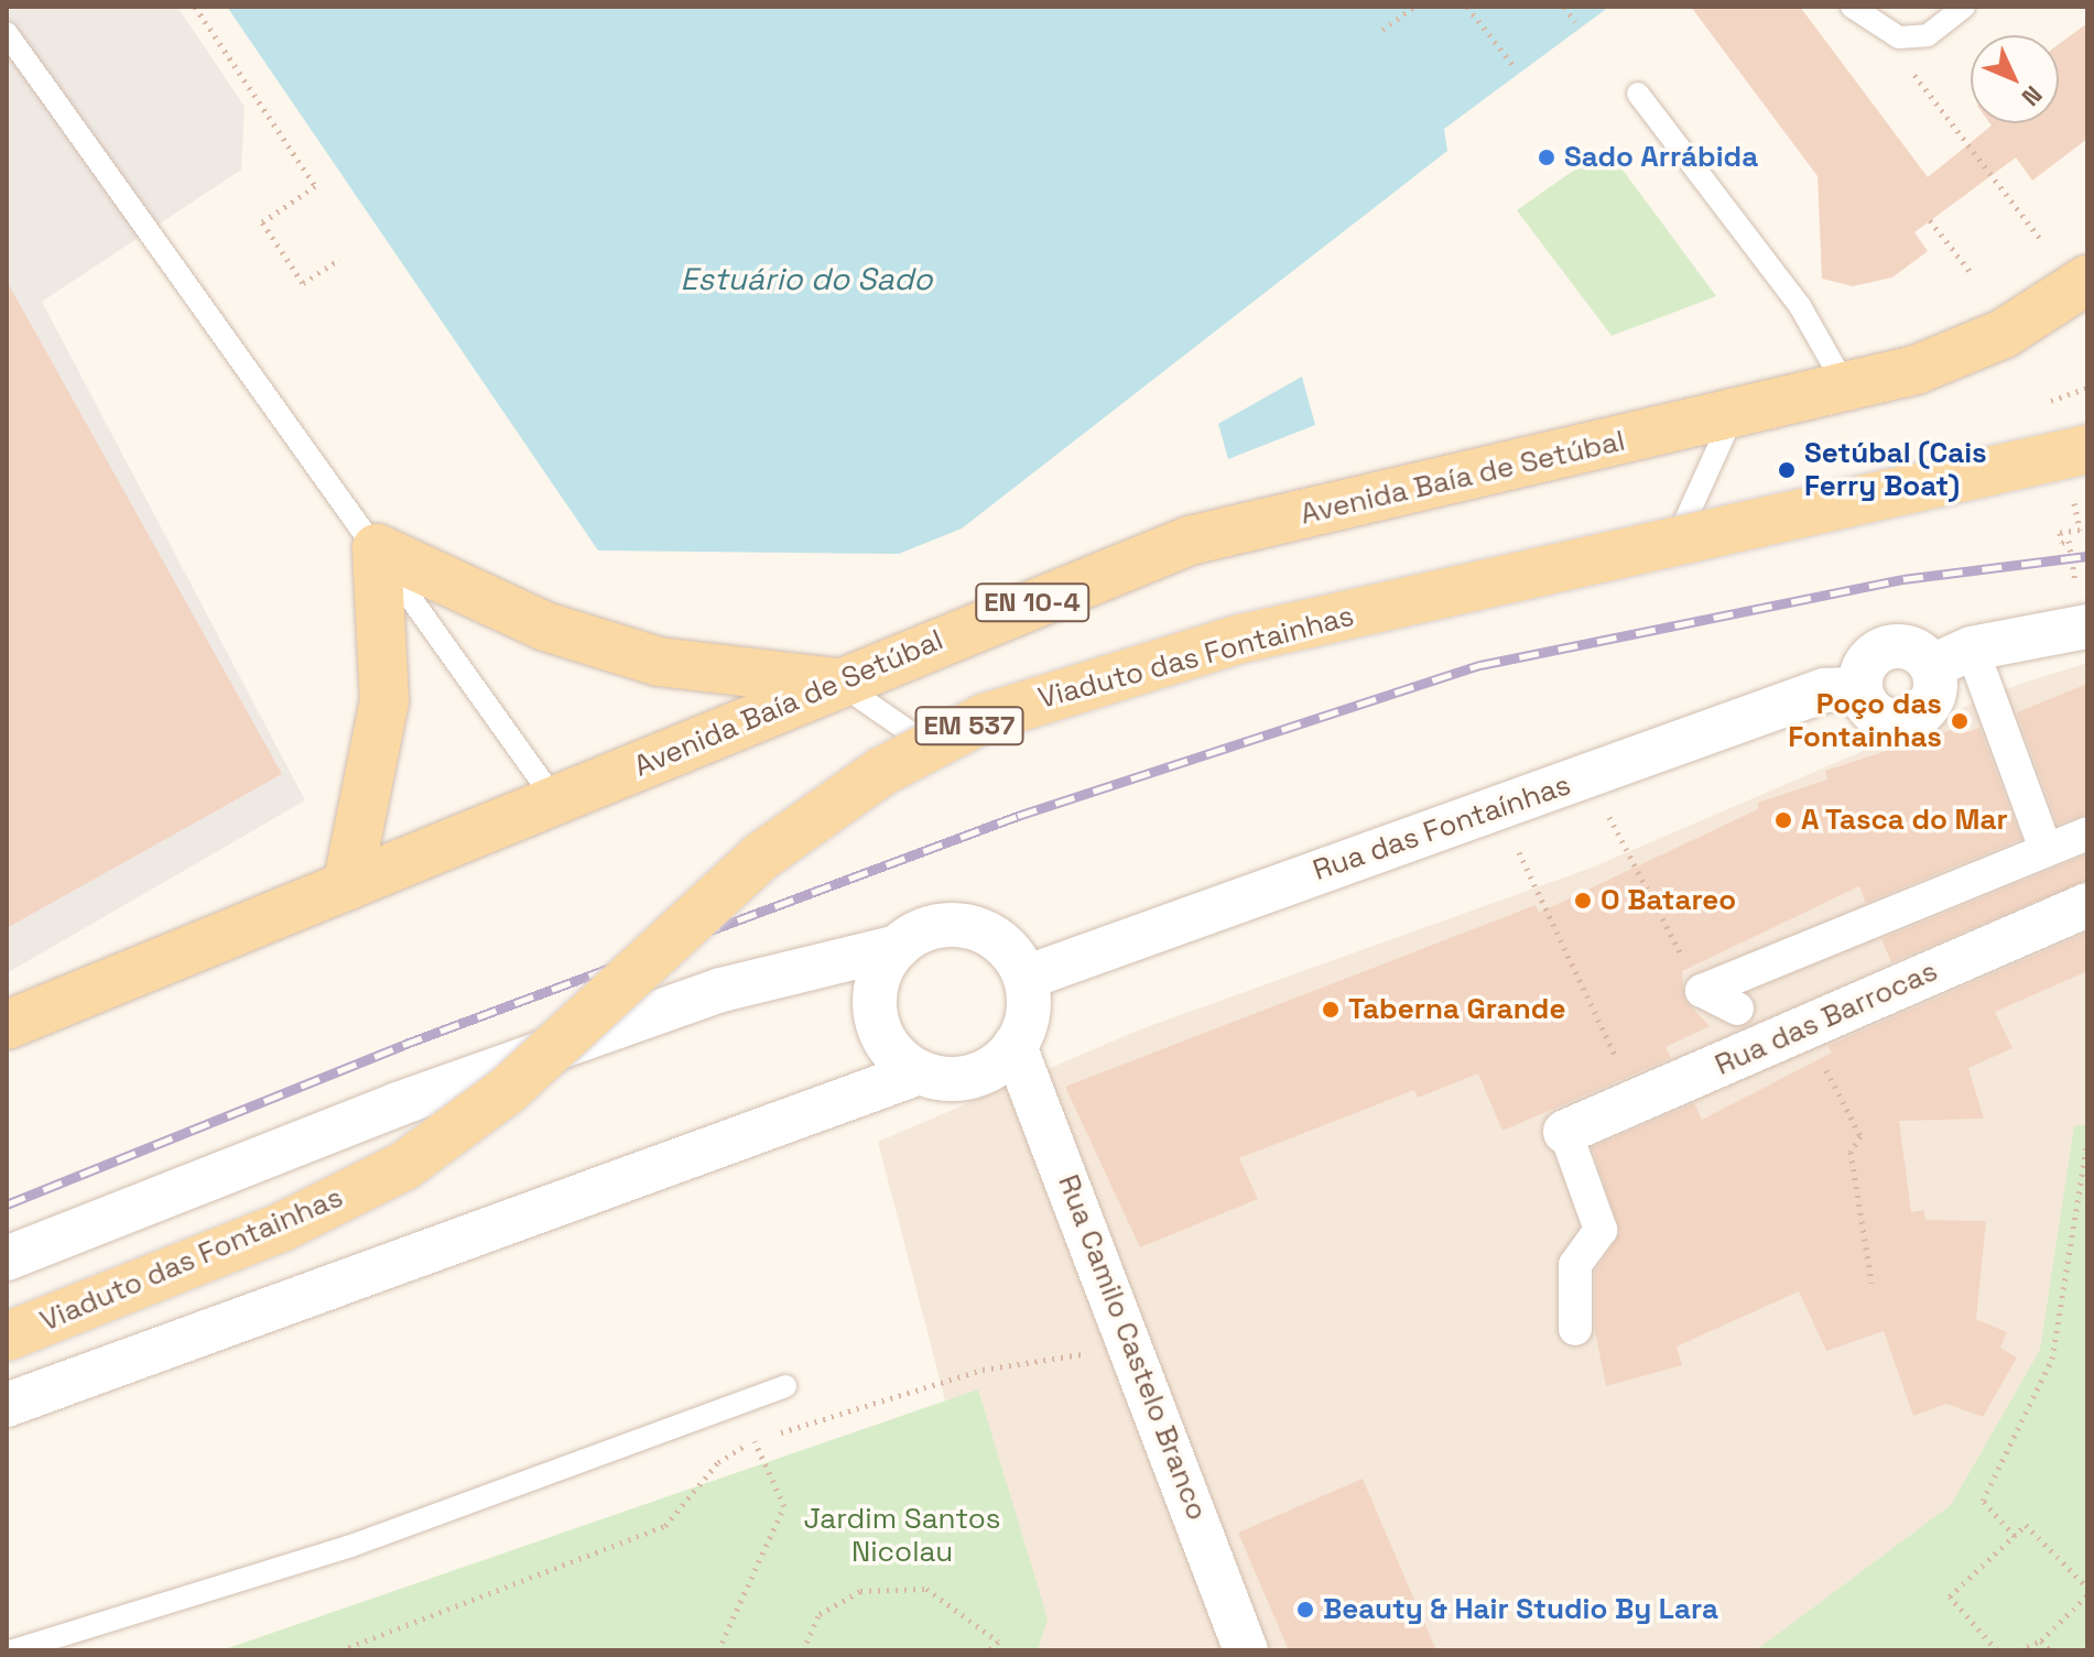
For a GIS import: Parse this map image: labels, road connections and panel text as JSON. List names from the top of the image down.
{
  "streets": {
    "main road": [
      "Avenida Baía de Setúbal",
      "EN 10-4",
      "Viaduto das Fontainhas",
      "EM 537"
    ],
    "street": ["Rua das Fontaínhas", "Rua das Barrocas", "Rua Camilo Castelo Branco"]
  },
  "crossings": [
    ["Rua das Fontaínhas", "Rua Camilo Castelo Branco"]
  ],
  "water": ["Estuário do Sado"],
  "parks": ["Jardim Santos Nicolau"],
  "places": [
    "Sado Arrábida",
    "Setúbal (Cais Ferry Boat)",
    "Poço das Fontainhas",
    "A Tasca do Mar",
    "O Batareo",
    "Taberna Grande",
    "Beauty & Hair Studio By Lara"
  ],
  "north": "bottom right"
}
